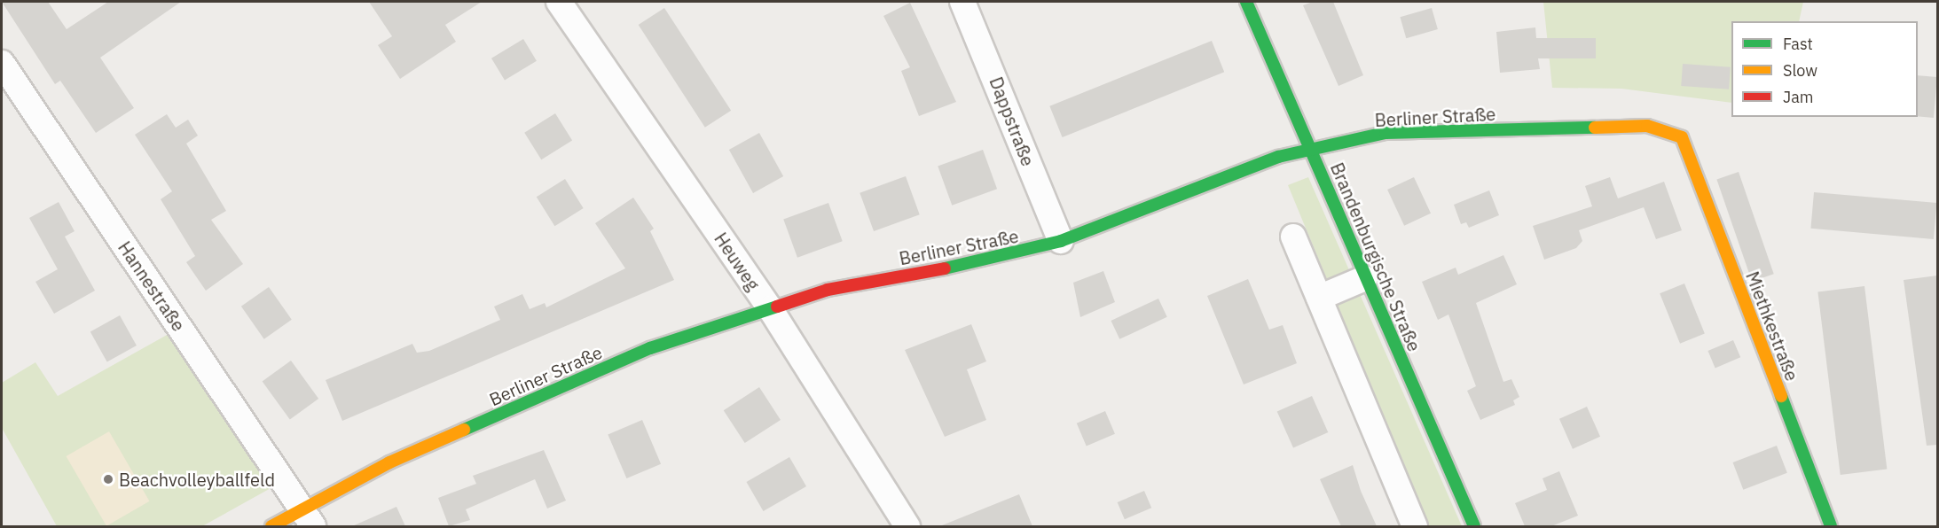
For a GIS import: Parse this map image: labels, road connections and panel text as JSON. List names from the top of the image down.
{
  "streets": {
    "street": [
      "Berliner Straße",
      "Dappstraße",
      "Brandenburgische Straße",
      "Heuweg",
      "Hannestraße",
      "Miethkestraße"
    ]
  },
  "crossings": [
    ["Berliner Straße", "Dappstraße"],
    ["Berliner Straße", "Brandenburgische Straße"],
    ["Berliner Straße", "Heuweg"],
    ["Berliner Straße", "Hannestraße"],
    ["Berliner Straße", "Miethkestraße"]
  ],
  "places": ["Beachvolleyballfeld"],
  "legend": ["Fast", "Slow", "Jam"]
}
